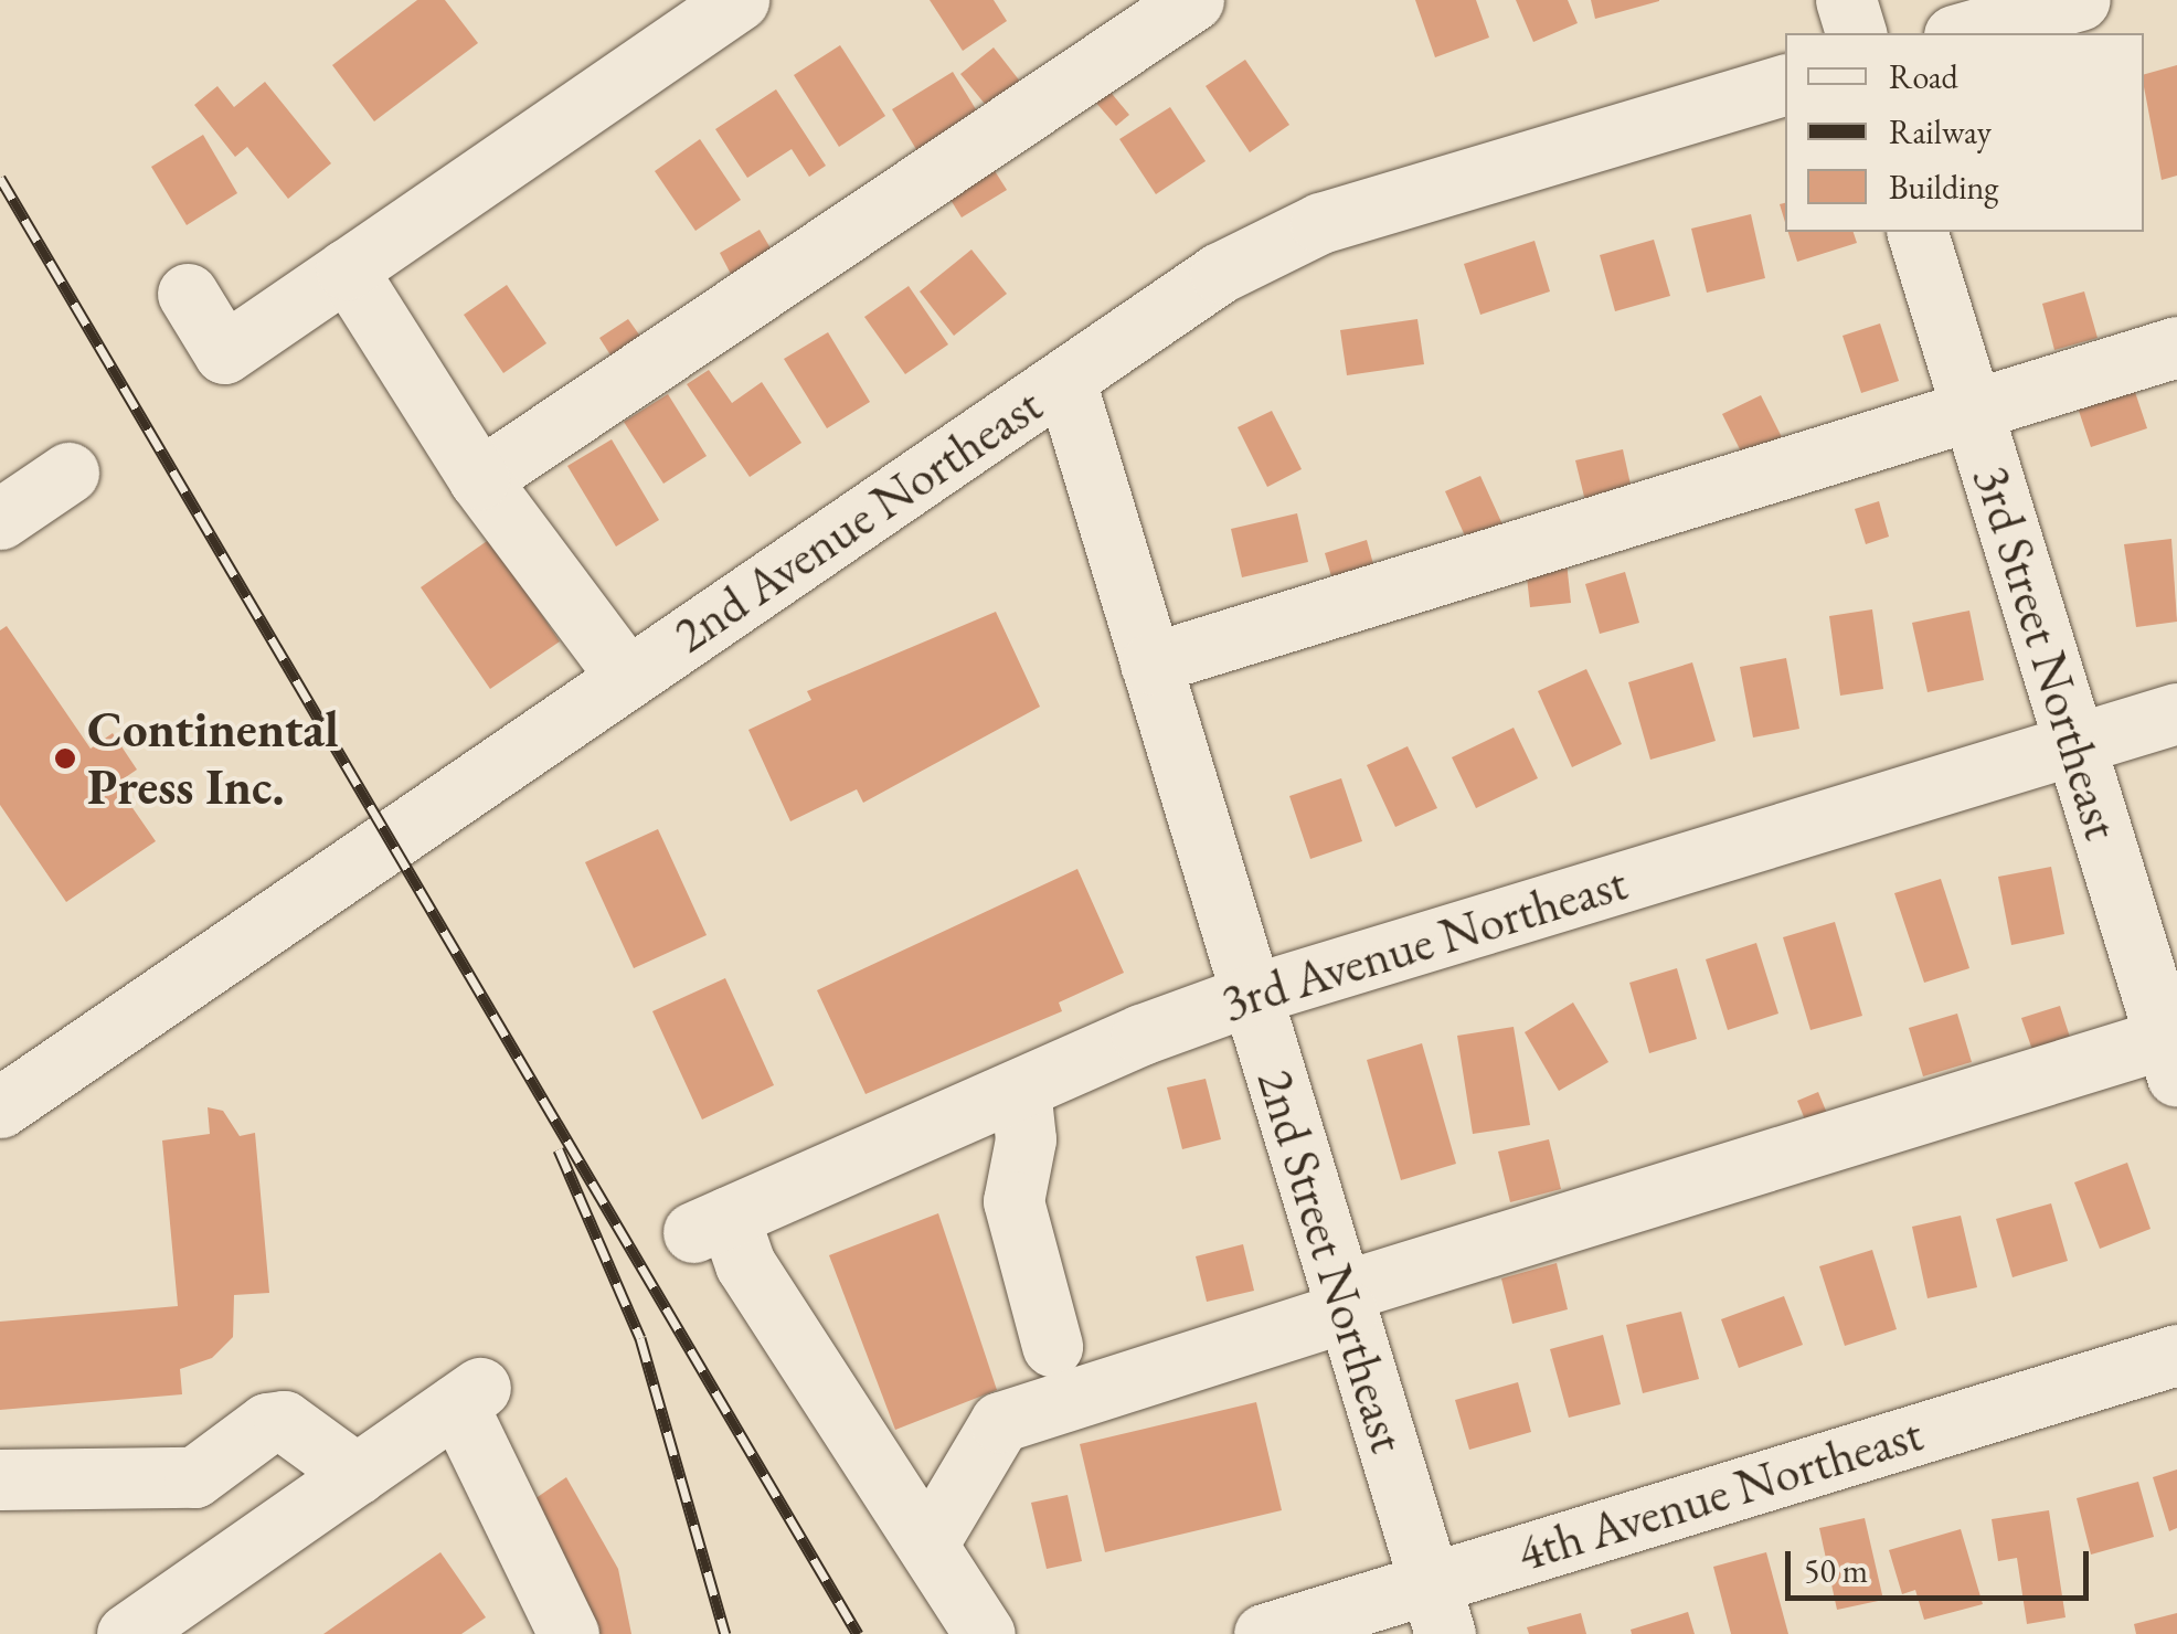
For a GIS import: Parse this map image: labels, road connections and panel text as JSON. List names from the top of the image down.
{
  "streets": {
    "street": [
      "2nd Avenue Northeast",
      "3rd Street Northeast",
      "3rd Avenue Northeast",
      "2nd Street Northeast",
      "4th Avenue Northeast"
    ]
  },
  "crossings": [
    ["2nd Avenue Northeast", "2nd Street Northeast"],
    ["3rd Street Northeast", "3rd Avenue Northeast"],
    ["3rd Avenue Northeast", "2nd Street Northeast"],
    ["2nd Street Northeast", "4th Avenue Northeast"]
  ],
  "places": ["Continental Press Inc."],
  "legend": ["Road", "Railway", "Building"],
  "scale_bar": "50 m"
}
